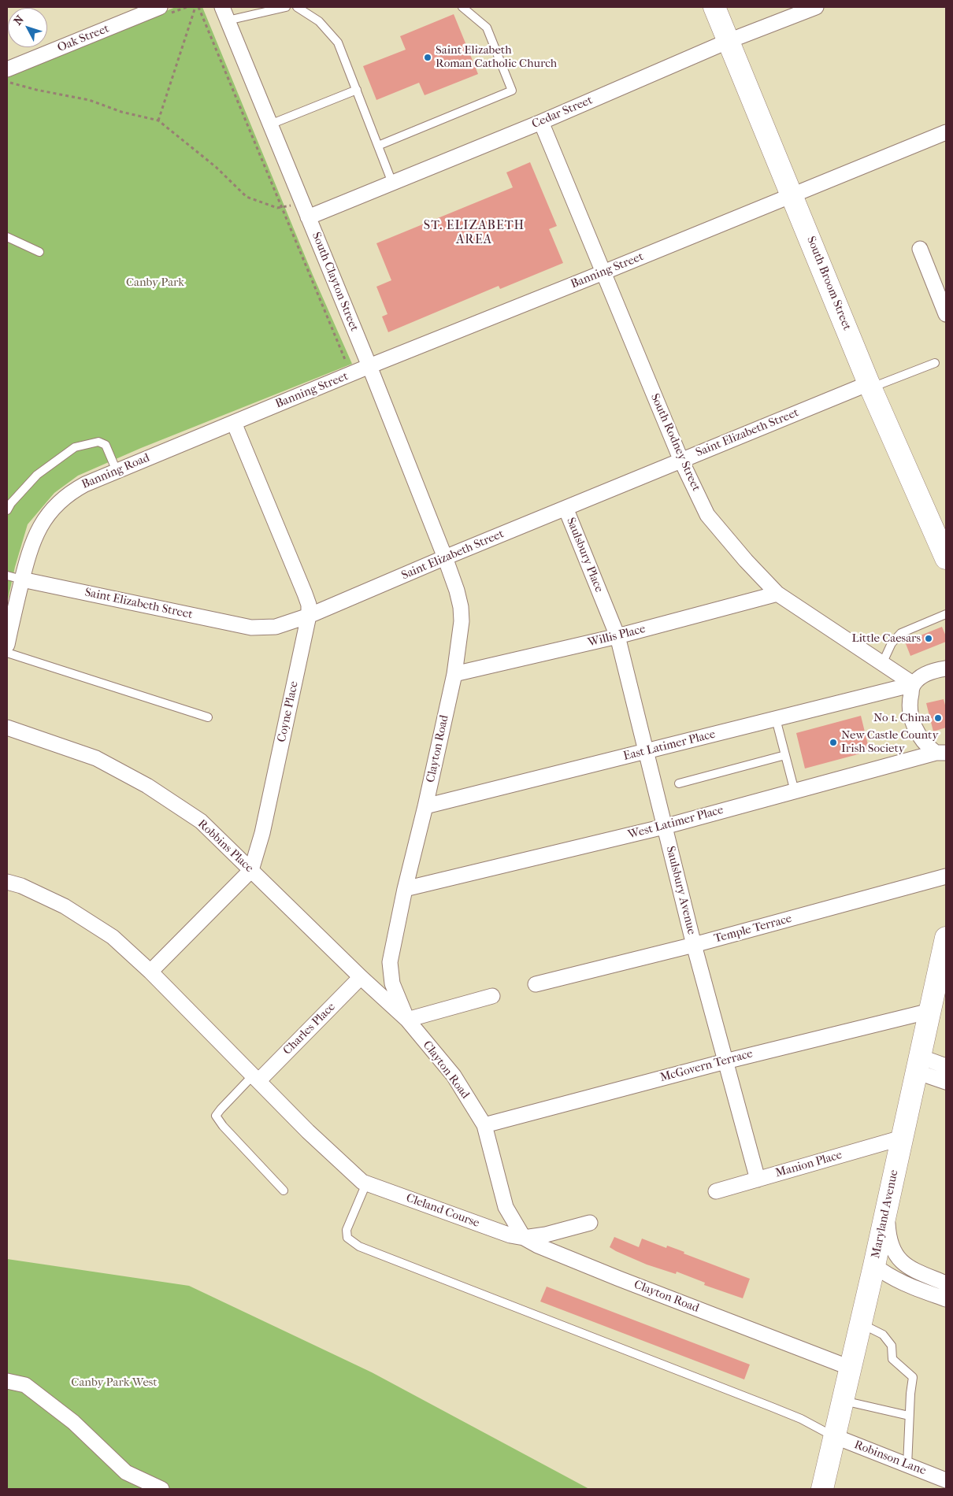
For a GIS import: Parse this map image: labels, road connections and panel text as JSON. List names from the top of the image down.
{
  "streets": {
    "street": [
      "Oak Street",
      "Cedar Street",
      "Banning Street",
      "South Clayton Street",
      "South Broom Street",
      "Saint Elizabeth Street",
      "South Rodney Street",
      "Banning Road",
      "Saulsbury Place",
      "Willis Place",
      "Coyne Place",
      "East Latimer Place",
      "Clayton Road",
      "West Latimer Place",
      "Robbins Place",
      "Saulsbury Avenue",
      "Temple Terrace",
      "Charles Place",
      "McGovern Terrace",
      "Manion Place",
      "Cleland Course",
      "Maryland Avenue",
      "Robinson Lane"
    ]
  },
  "crossings": [
    ["Cedar Street", "South Clayton Street"],
    ["Cedar Street", "South Broom Street"],
    ["Cedar Street", "South Rodney Street"],
    ["Banning Street", "South Clayton Street"],
    ["Banning Street", "South Broom Street"],
    ["Banning Street", "South Rodney Street"],
    ["Banning Street", "Banning Road"],
    ["Banning Street", "Coyne Place"],
    ["South Clayton Street", "Saint Elizabeth Street"],
    ["South Clayton Street", "Clayton Road"],
    ["South Broom Street", "Saint Elizabeth Street"],
    ["Saint Elizabeth Street", "South Rodney Street"],
    ["Saint Elizabeth Street", "Banning Road"],
    ["Saint Elizabeth Street", "Saulsbury Place"],
    ["Saint Elizabeth Street", "Coyne Place"],
    ["Saint Elizabeth Street", "Clayton Road"],
    ["South Rodney Street", "Willis Place"],
    ["South Rodney Street", "East Latimer Place"],
    ["Banning Road", "Coyne Place"],
    ["Saulsbury Place", "Saulsbury Avenue"],
    ["Willis Place", "Clayton Road"],
    ["Willis Place", "Saulsbury Avenue"],
    ["Coyne Place", "Robbins Place"],
    ["East Latimer Place", "Clayton Road"],
    ["East Latimer Place", "Saulsbury Avenue"],
    ["Clayton Road", "West Latimer Place"],
    ["Clayton Road", "Robbins Place"],
    ["Clayton Road", "McGovern Terrace"],
    ["Clayton Road", "Cleland Course"],
    ["Clayton Road", "Maryland Avenue"],
    ["West Latimer Place", "Saulsbury Avenue"],
    ["Robbins Place", "Charles Place"],
    ["Saulsbury Avenue", "Temple Terrace"],
    ["Saulsbury Avenue", "McGovern Terrace"],
    ["Saulsbury Avenue", "Manion Place"],
    ["McGovern Terrace", "Maryland Avenue"],
    ["Manion Place", "Maryland Avenue"],
    ["Maryland Avenue", "Robinson Lane"]
  ],
  "districts": ["ST. ELIZABETH AREA"],
  "parks": ["Canby Park", "Canby Park West"],
  "places": [
    "Saint Elizabeth Roman Catholic Church",
    "Little Caesars",
    "No 1. China",
    "New Castle County Irish Society"
  ],
  "north": "top left"
}
